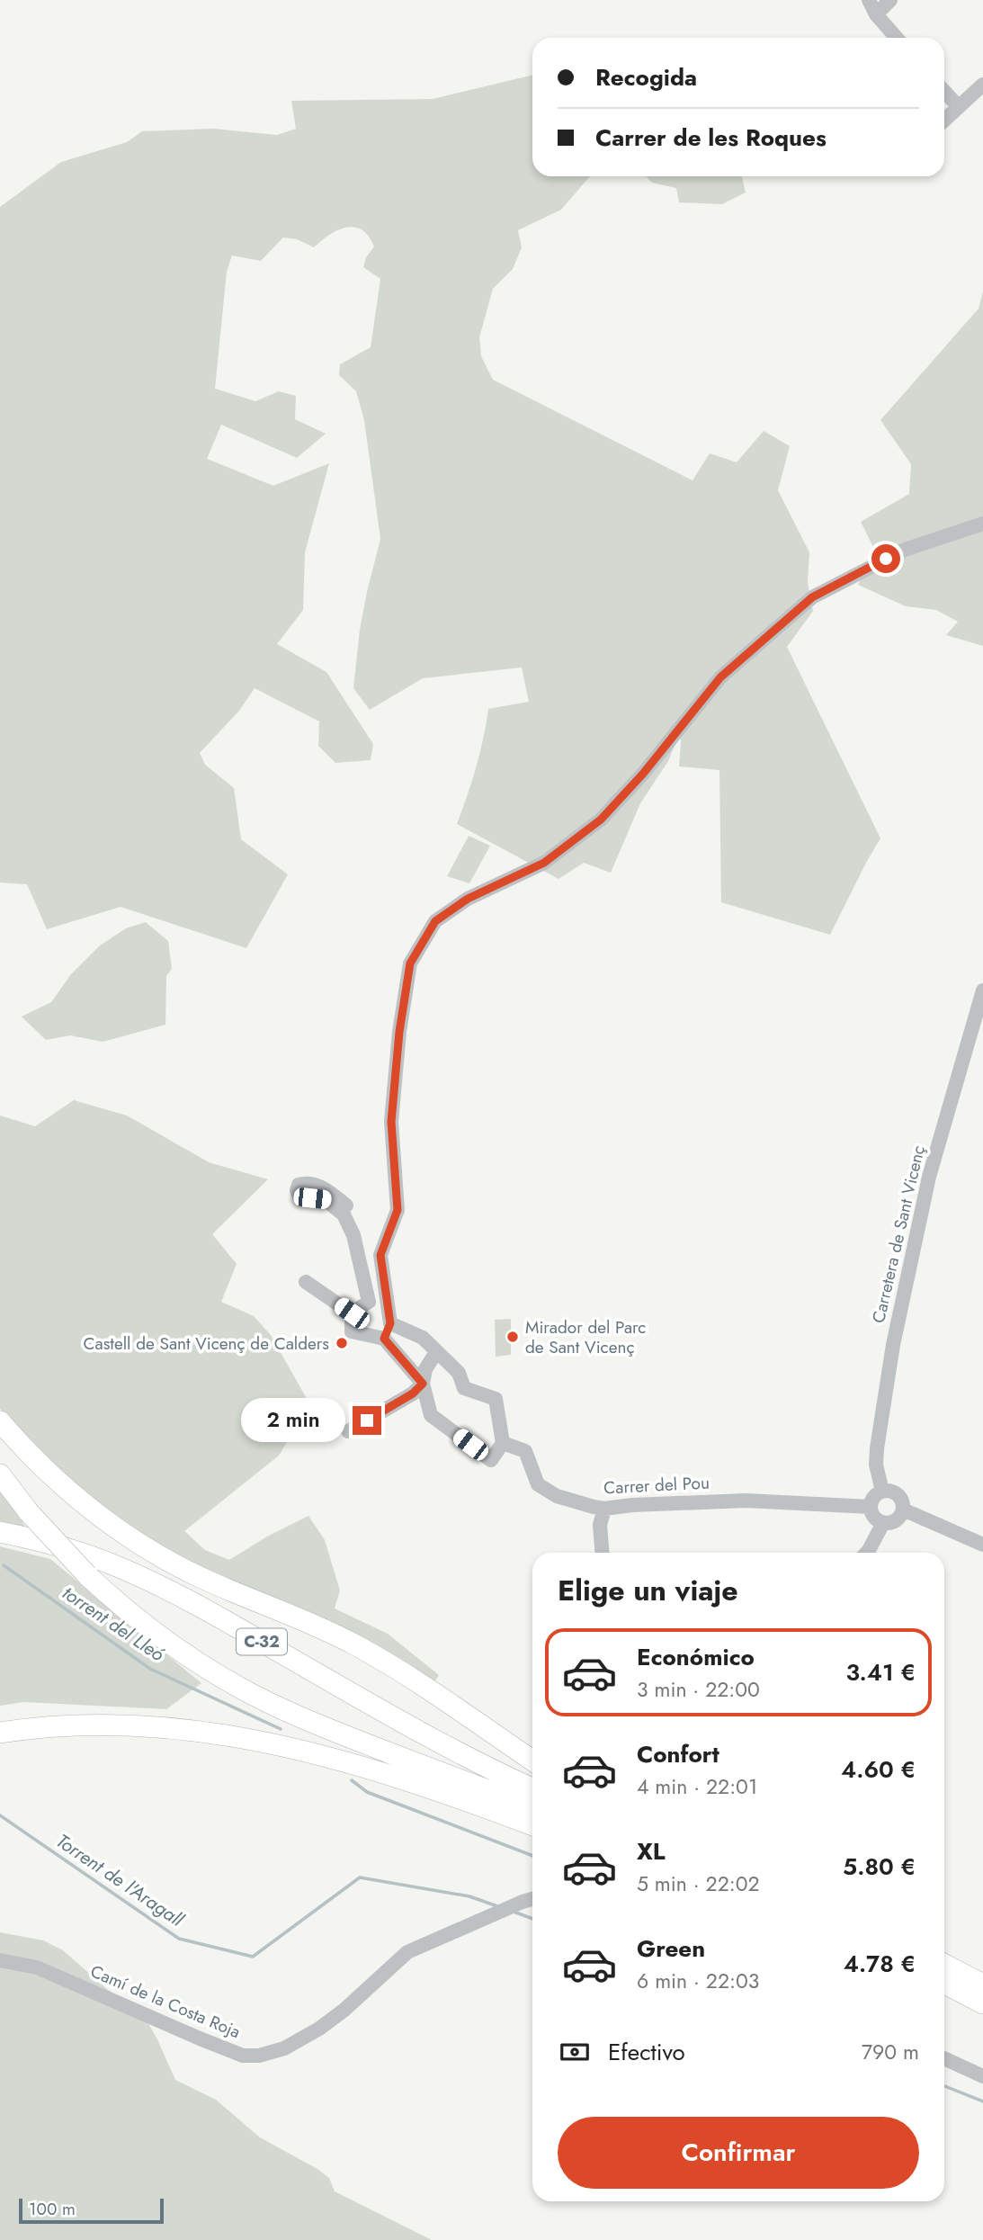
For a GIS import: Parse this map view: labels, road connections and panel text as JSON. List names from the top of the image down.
{
  "streets": {
    "highway": ["C-32"],
    "street": ["Carretera de Sant Vicenç", "Carrer del Pou", "Camí de la Costa Roja"]
  },
  "crossings": [
    ["Carretera de Sant Vicenç", "Carrer del Pou"]
  ],
  "water": ["torrent del Lleó", "Torrent de l'Aragall"],
  "places": ["Mirador del Parc de Sant Vicenç", "Castell de Sant Vicenç de Calders"],
  "scale_bar": "100 m",
  "page": {
    "banner": ["Recogida", "Carrer de les Roques"],
    "bubble": "2 min",
    "heading": "Elige un viaje",
    "list": [
      {
        "name": "Económico",
        "note": "3 min · 22:00",
        "value": "3.41 €"
      },
      {
        "name": "Confort",
        "note": "4 min · 22:01",
        "value": "4.60 €"
      },
      {
        "name": "XL",
        "note": "5 min · 22:02",
        "value": "5.80 €"
      },
      {
        "name": "Green",
        "note": "6 min · 22:03",
        "value": "4.78 €"
      }
    ],
    "pay": ["Efectivo", "790 m"],
    "buttons": "Confirmar",
    "scale": "100 m"
  }
}
